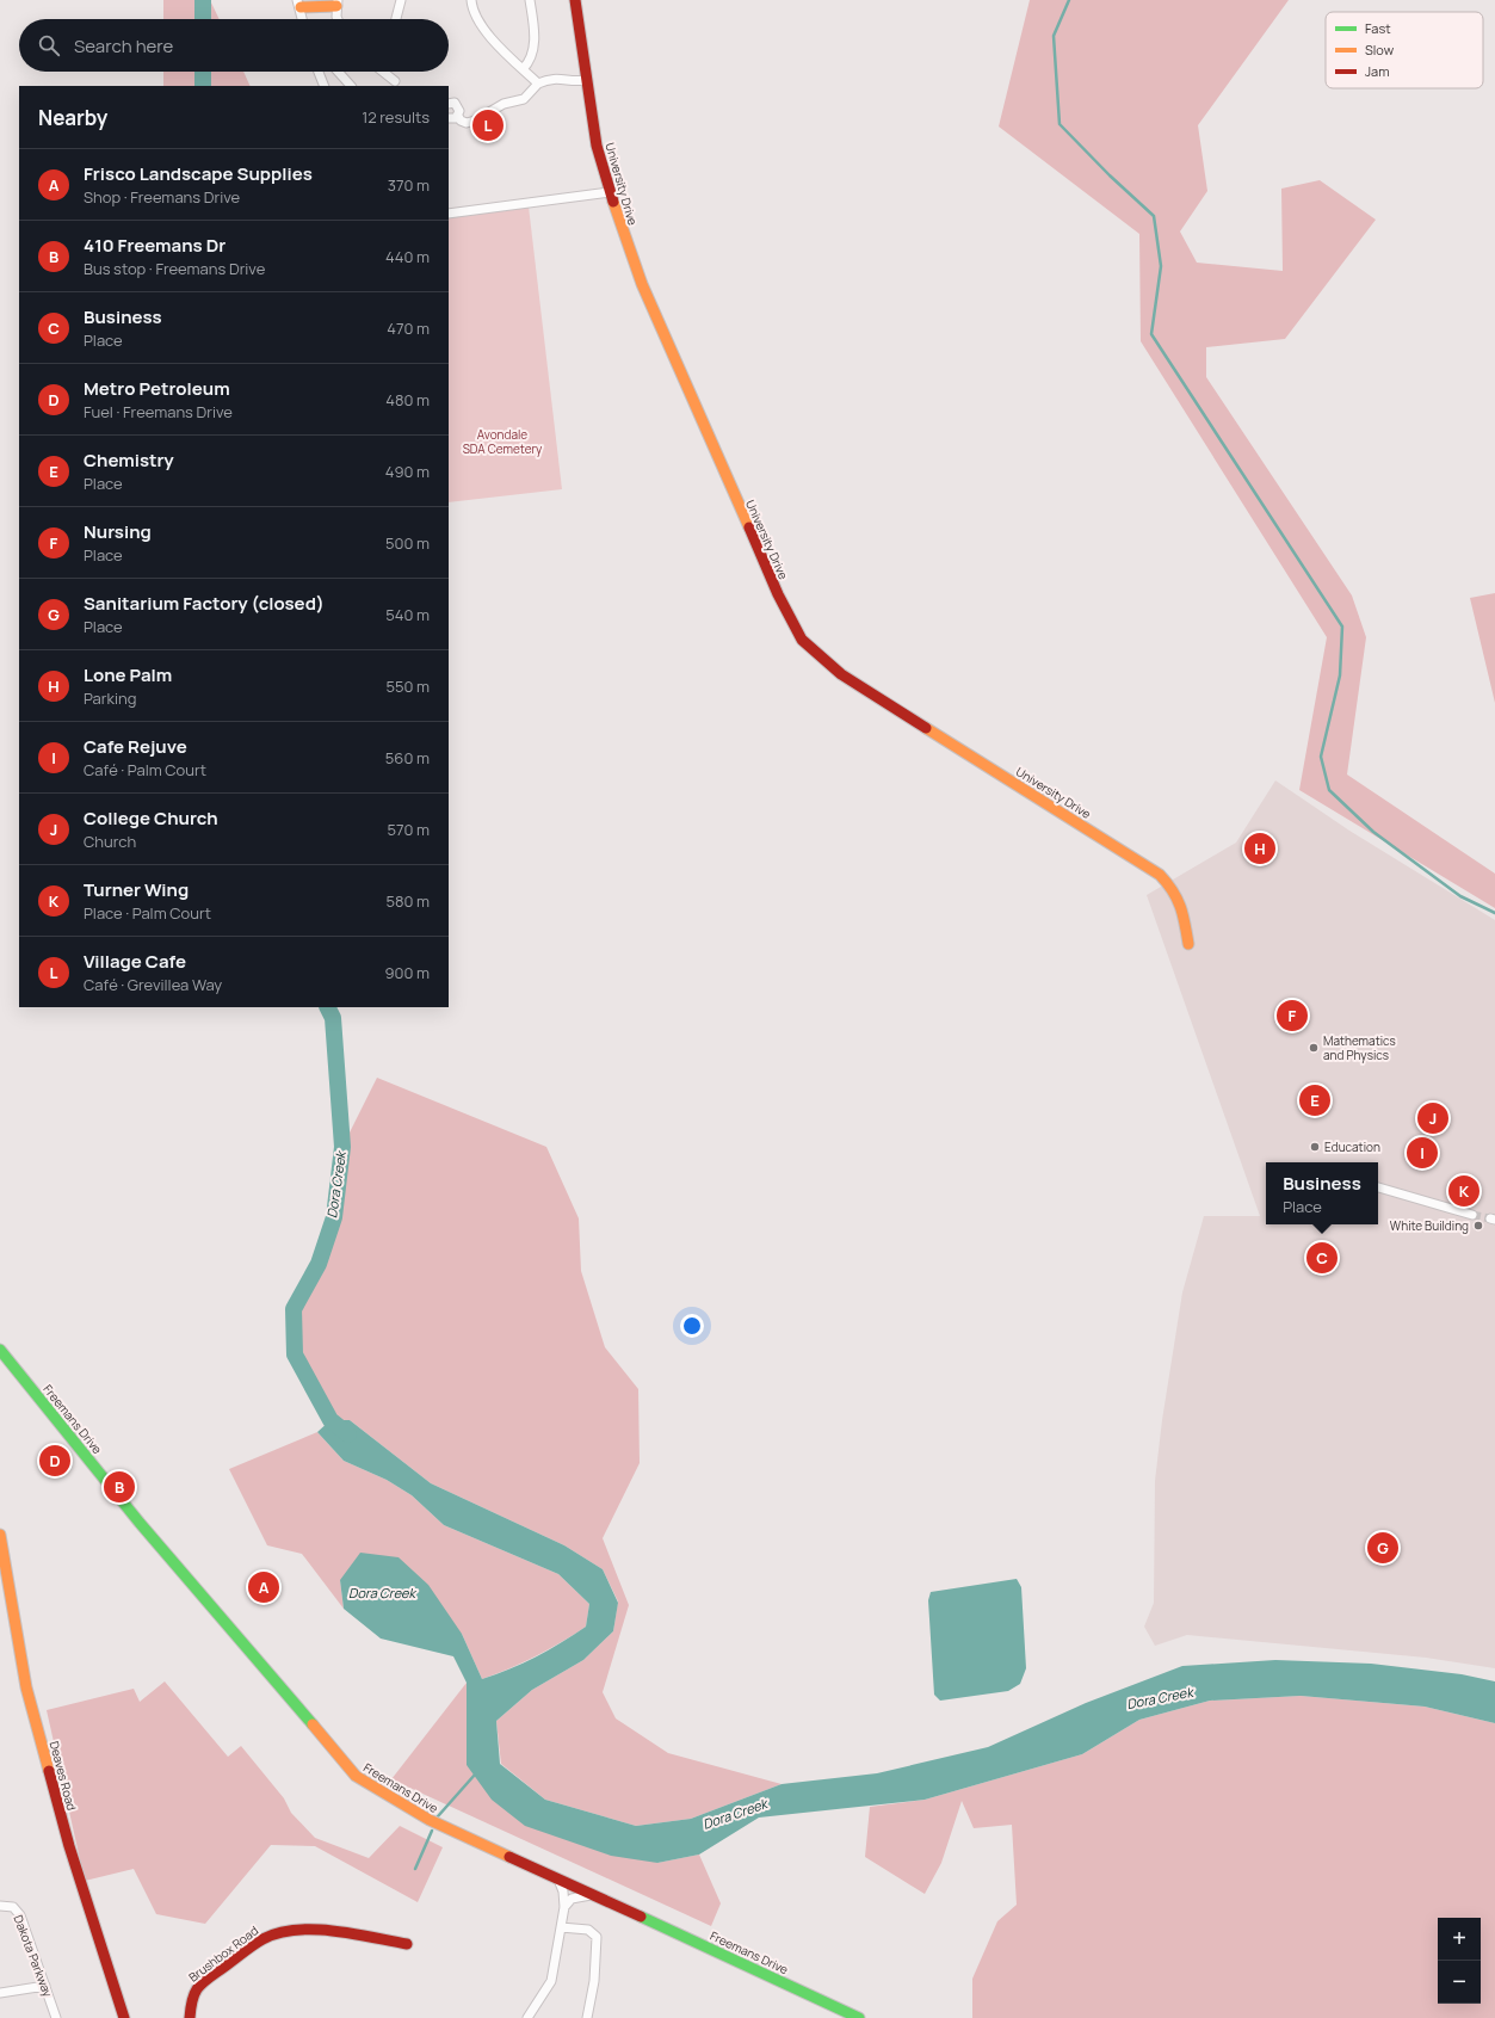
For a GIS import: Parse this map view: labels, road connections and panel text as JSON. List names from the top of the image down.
{
  "streets": {
    "street": [
      "University Drive",
      "Freemans Drive",
      "Deaves Road",
      "Brushbox Road",
      "Dakota Parkway"
    ]
  },
  "water": ["Dora Creek"],
  "parks": ["Avondale SDA Cemetery"],
  "places": ["Mathematics and Physics", "Education", "White Building"],
  "legend": ["Fast", "Slow", "Jam"],
  "page": {
    "search": "Search here",
    "heading": ["Nearby", "12 results"],
    "pins": [
      "L",
      "H",
      "F",
      "E",
      "J",
      "I",
      "K",
      "C",
      "D",
      "B",
      "G",
      "A"
    ],
    "list": [
      {
        "mark": "A",
        "name": "Frisco Landscape Supplies",
        "note": "Shop · Freemans Drive",
        "value": "370 m"
      },
      {
        "mark": "B",
        "name": "410 Freemans Dr",
        "note": "Bus stop · Freemans Drive",
        "value": "440 m"
      },
      {
        "mark": "C",
        "name": "Business",
        "note": "Place",
        "value": "470 m"
      },
      {
        "mark": "D",
        "name": "Metro Petroleum",
        "note": "Fuel · Freemans Drive",
        "value": "480 m"
      },
      {
        "mark": "E",
        "name": "Chemistry",
        "note": "Place",
        "value": "490 m"
      },
      {
        "mark": "F",
        "name": "Nursing",
        "note": "Place",
        "value": "500 m"
      },
      {
        "mark": "G",
        "name": "Sanitarium Factory (closed)",
        "note": "Place",
        "value": "540 m"
      },
      {
        "mark": "H",
        "name": "Lone Palm",
        "note": "Parking",
        "value": "550 m"
      },
      {
        "mark": "I",
        "name": "Cafe Rejuve",
        "note": "Café · Palm Court",
        "value": "560 m"
      },
      {
        "mark": "J",
        "name": "College Church",
        "note": "Church",
        "value": "570 m"
      },
      {
        "mark": "K",
        "name": "Turner Wing",
        "note": "Place · Palm Court",
        "value": "580 m"
      },
      {
        "mark": "L",
        "name": "Village Cafe",
        "note": "Café · Grevillea Way",
        "value": "900 m"
      }
    ],
    "popup": ["Business", "Place"],
    "map_buttons": ["+", "−"]
  }
}
